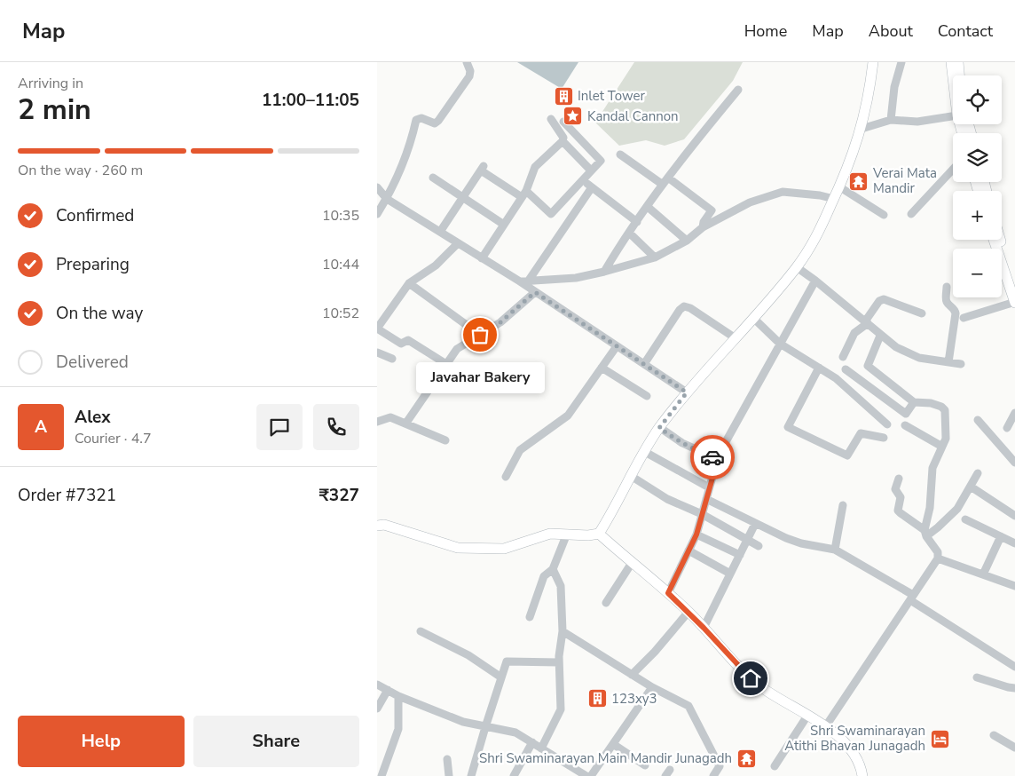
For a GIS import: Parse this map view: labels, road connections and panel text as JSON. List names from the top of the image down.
{
  "places": {
    "building": ["Inlet Tower", "123xy3"],
    "place": ["Kandal Cannon"],
    "temple": ["Verai Mata Mandir", "Shri Swaminarayan Main Mandir Junagadh"],
    "other": ["Javahar Bakery"],
    "hotel": ["Shri Swaminarayan Atithi Bhavan Junagadh"]
  },
  "page": {
    "header": "Map",
    "nav": [
      "Home",
      "Map",
      "About",
      "Contact"
    ],
    "heading": ["2 min", "Arriving in", "11:00–11:05"],
    "panel": [
      "Alex",
      "Courier · 4.7",
      "Order #7321",
      "₹327"
    ],
    "map_buttons": ["+", "−"],
    "bar": "On the way · 260 m",
    "list": [
      ["Confirmed", "10:35"],
      ["Preparing", "10:44"],
      ["On the way", "10:52"],
      "Delivered"
    ],
    "bubble": "Javahar Bakery",
    "round": "A",
    "buttons": ["Help", "Share"]
  }
}
